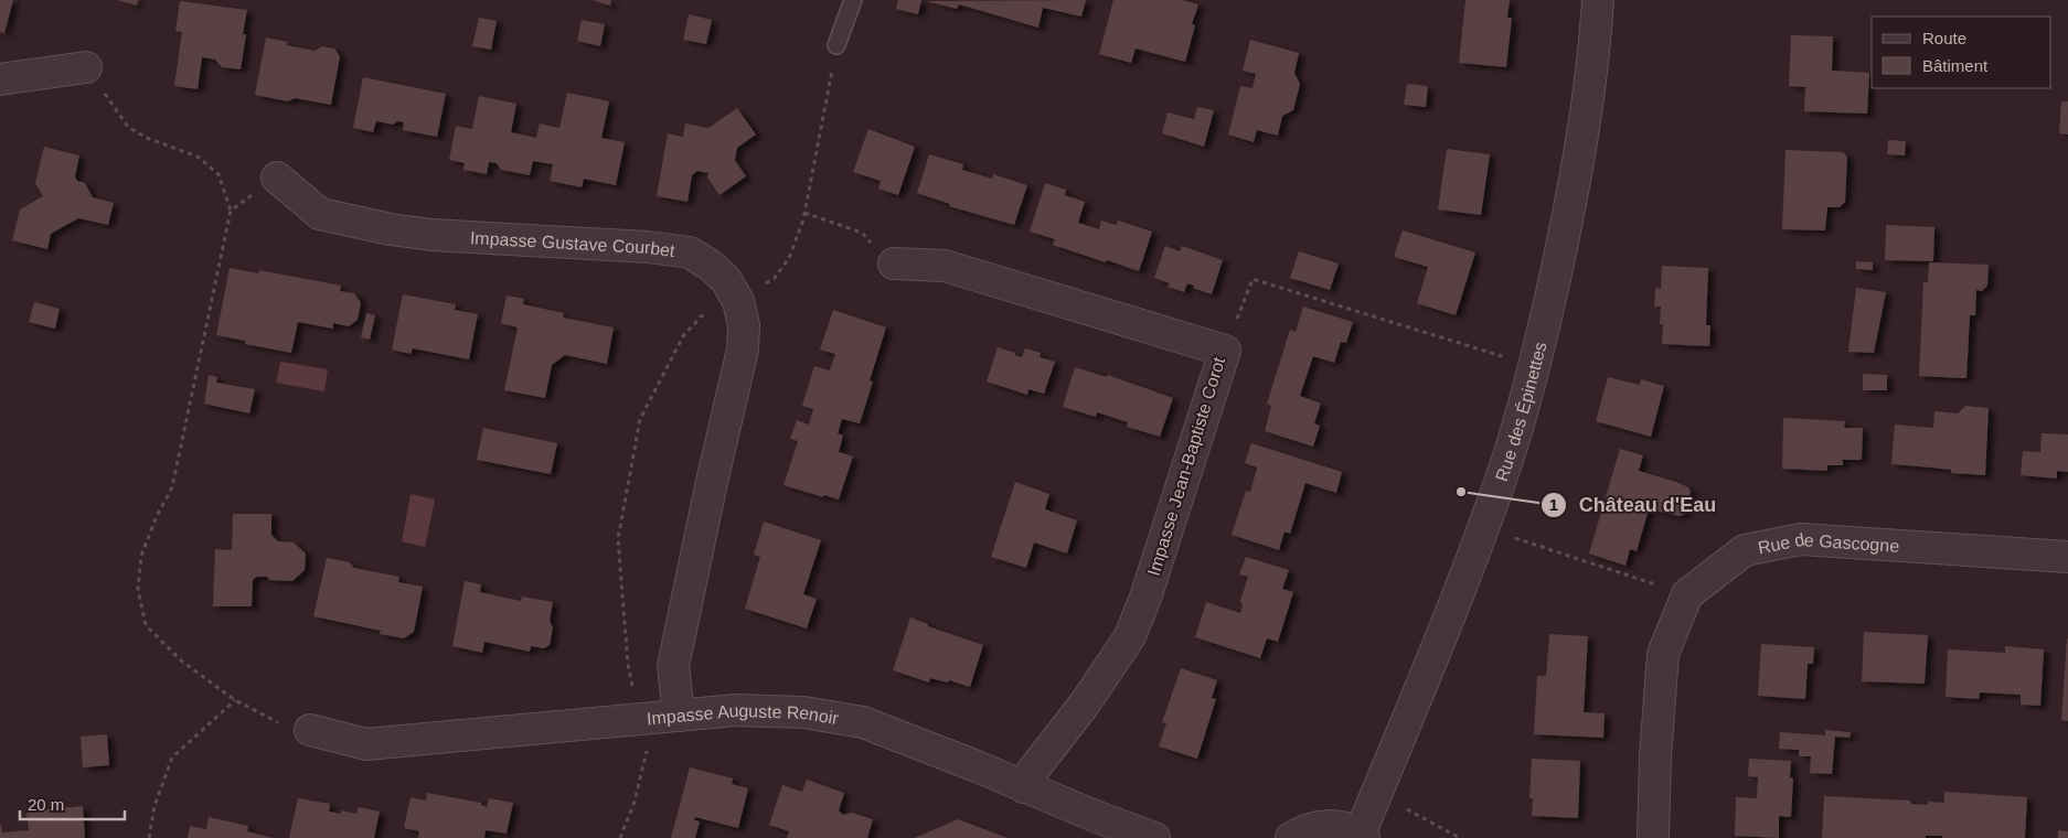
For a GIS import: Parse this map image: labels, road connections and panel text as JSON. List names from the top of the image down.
{
  "streets": {
    "street": [
      "Impasse Gustave Courbet",
      "Rue des Épinettes",
      "Impasse Jean-Baptiste Corot",
      "Rue de Gascogne",
      "Impasse Auguste Renoir"
    ]
  },
  "crossings": [
    ["Impasse Gustave Courbet", "Impasse Auguste Renoir"],
    ["Impasse Jean-Baptiste Corot", "Impasse Auguste Renoir"]
  ],
  "places": ["Château d'Eau"],
  "legend": ["Route", "Bâtiment"],
  "scale_bar": "20 m"
}
